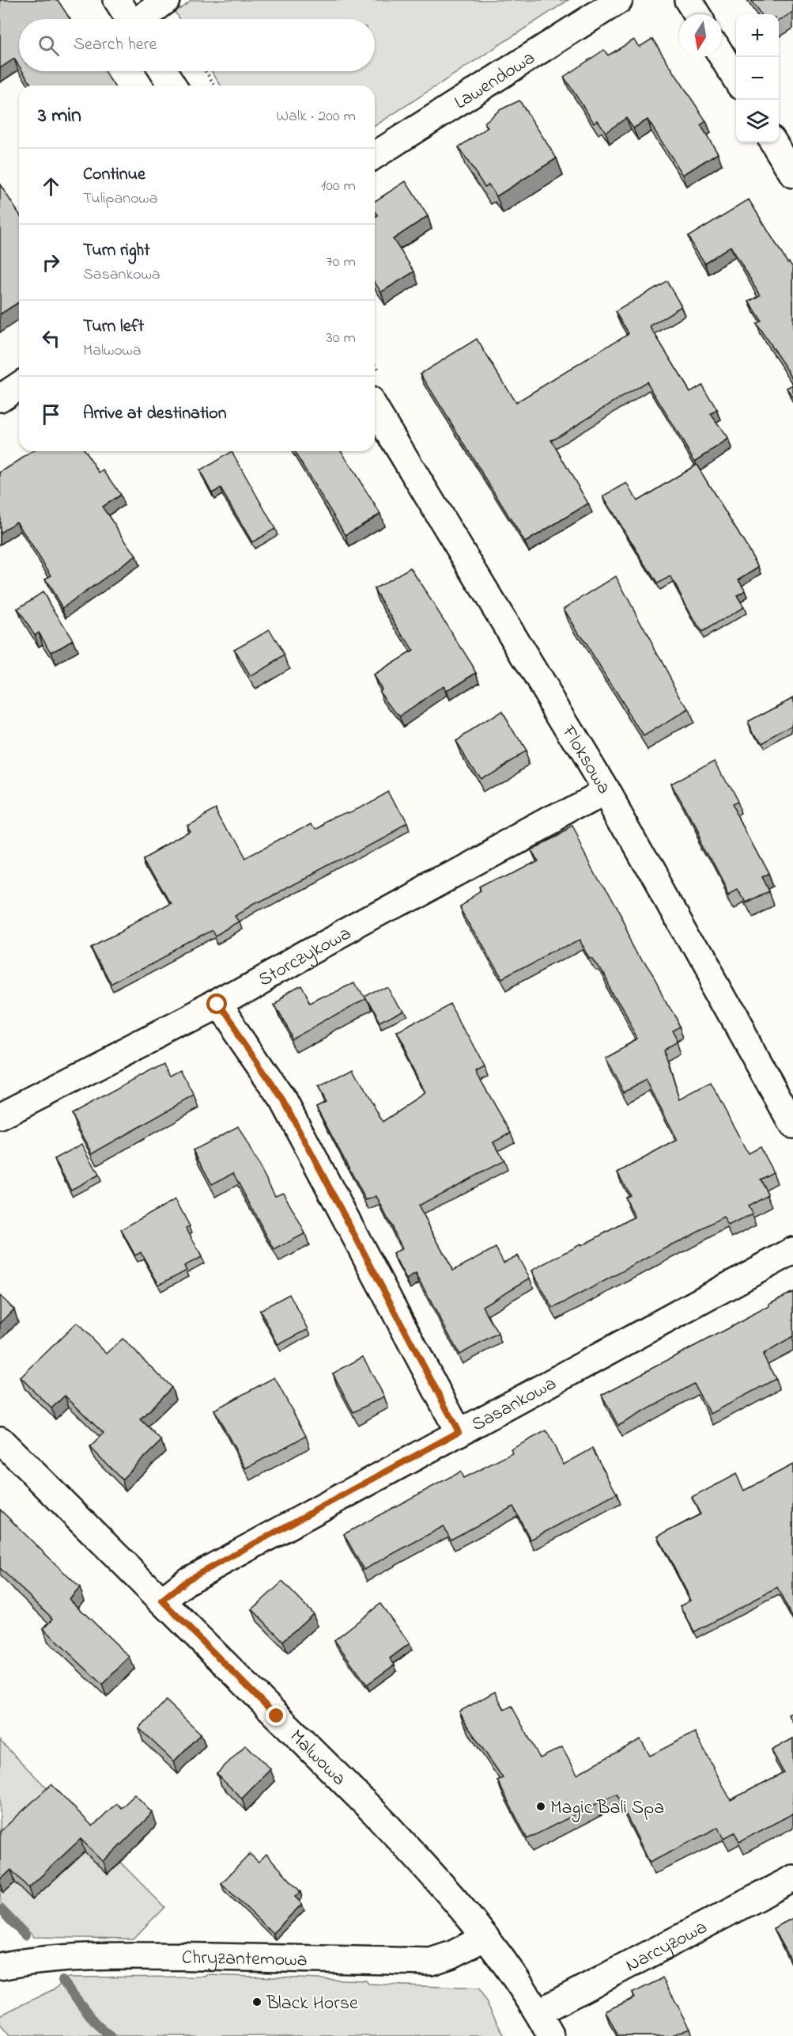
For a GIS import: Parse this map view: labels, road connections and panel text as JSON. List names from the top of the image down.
{
  "streets": {
    "street": [
      "Lawendowa",
      "Floksowa",
      "Storczykowa",
      "Sasankowa",
      "Malwowa",
      "Narcyzowa",
      "Chryzantemowa"
    ]
  },
  "crossings": [
    ["Floksowa", "Storczykowa"],
    ["Sasankowa", "Malwowa"],
    ["Malwowa", "Narcyzowa"],
    ["Malwowa", "Chryzantemowa"]
  ],
  "places": ["Magic Bali Spa", "Black Horse"],
  "north": "bottom",
  "page": {
    "map_buttons": ["+", "−"],
    "search": "Search here",
    "heading": ["3 min", "Walk · 200 m"],
    "list": [
      ["Continue", "Tulipanowa", "100 m"],
      ["Turn right", "Sasankowa", "70 m"],
      ["Turn left", "Malwowa", "30 m"],
      "Arrive at destination"
    ]
  }
}
